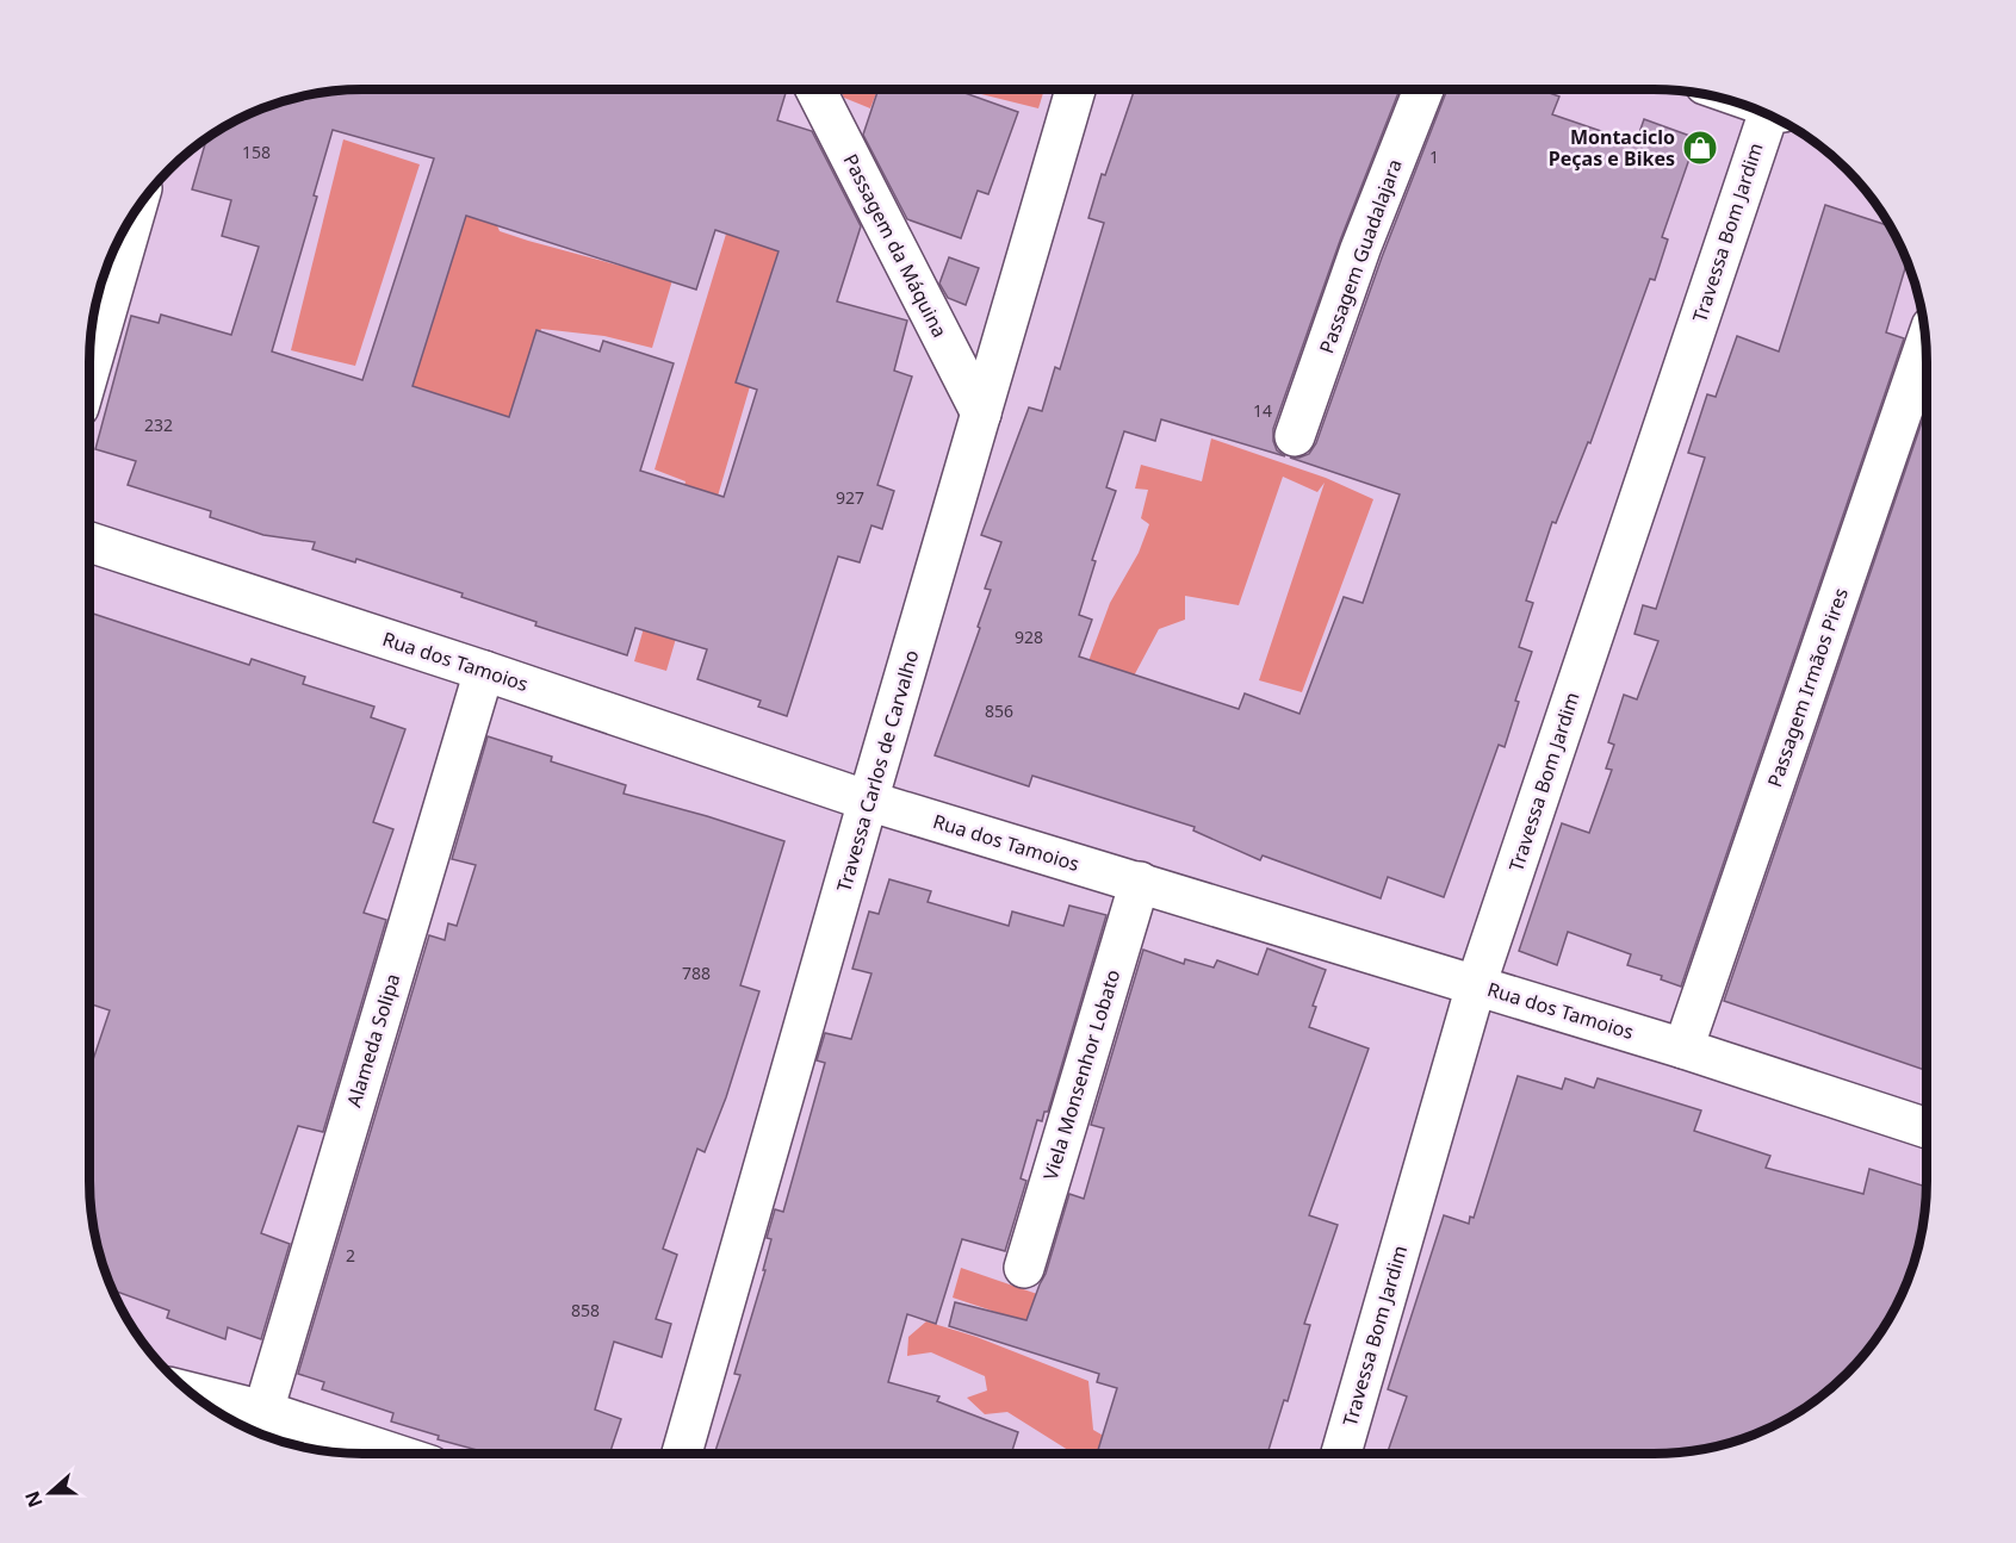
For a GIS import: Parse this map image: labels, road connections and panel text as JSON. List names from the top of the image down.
{
  "streets": {
    "street": [
      "Travessa Bom Jardim",
      "Passagem da Máquina",
      "Passagem Guadalajara",
      "Rua dos Tamoios",
      "Passagem Irmãos Pires",
      "Travessa Carlos de Carvalho",
      "Alameda Solipa",
      "Viela Monsenhor Lobato"
    ]
  },
  "crossings": [
    ["Travessa Bom Jardim", "Rua dos Tamoios"],
    ["Passagem da Máquina", "Travessa Carlos de Carvalho"],
    ["Rua dos Tamoios", "Passagem Irmãos Pires"],
    ["Rua dos Tamoios", "Travessa Carlos de Carvalho"],
    ["Rua dos Tamoios", "Alameda Solipa"],
    ["Rua dos Tamoios", "Viela Monsenhor Lobato"]
  ],
  "places": {
    "shop": ["Montaciclo Peças e Bikes"]
  },
  "house_numbers": [
    "158",
    "1",
    "14",
    "232",
    "927",
    "928",
    "856",
    "788",
    "2",
    "858"
  ],
  "north": "left"
}
